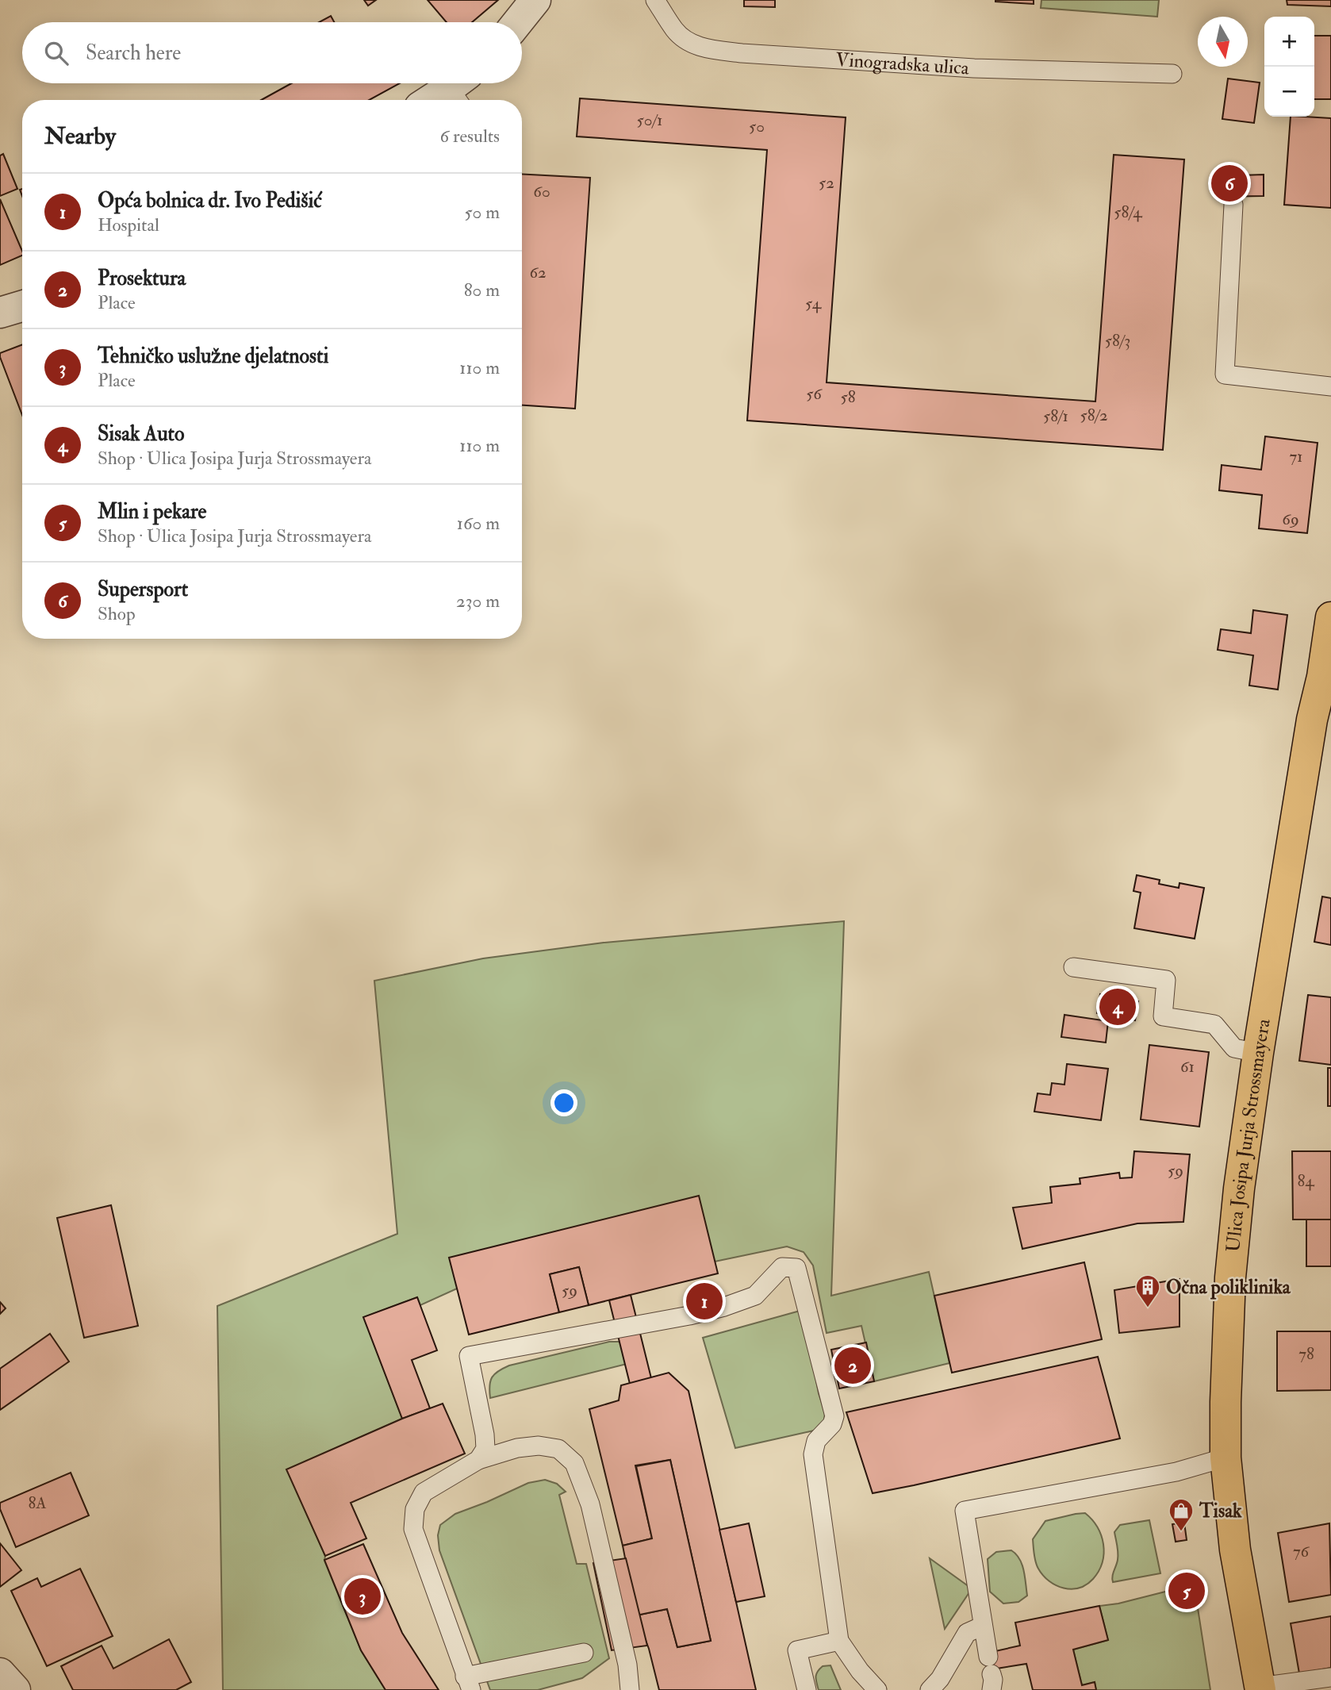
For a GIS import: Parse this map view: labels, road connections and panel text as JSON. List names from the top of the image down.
{
  "streets": {
    "main road": ["Ulica Josipa Jurja Strossmayera"],
    "lane": ["Vinogradska ulica"]
  },
  "places": {
    "building": ["Očna poliklinika"],
    "shop": ["Tisak"]
  },
  "house_numbers": [
    "50/1",
    "50",
    "52",
    "60",
    "58/4",
    "62",
    "54",
    "58/3",
    "56",
    "58",
    "58/2",
    "58/1",
    "71",
    "69",
    "61",
    "59",
    "84",
    "59",
    "78",
    "8A",
    "76"
  ],
  "north": "bottom",
  "page": {
    "map_buttons": ["+", "−"],
    "search": "Search here",
    "heading": ["Nearby", "6 results"],
    "pins": [
      "6",
      "4",
      "1",
      "2",
      "5",
      "3"
    ],
    "list": [
      {
        "mark": "1",
        "name": "Opća bolnica dr. Ivo Pedišić",
        "note": "Hospital",
        "value": "50 m"
      },
      {
        "mark": "2",
        "name": "Prosektura",
        "note": "Place",
        "value": "80 m"
      },
      {
        "mark": "3",
        "name": "Tehničko uslužne djelatnosti",
        "note": "Place",
        "value": "110 m"
      },
      {
        "mark": "4",
        "name": "Sisak Auto",
        "note": "Shop · Ulica Josipa Jurja Strossmayera",
        "value": "110 m"
      },
      {
        "mark": "5",
        "name": "Mlin i pekare",
        "note": "Shop · Ulica Josipa Jurja Strossmayera",
        "value": "160 m"
      },
      {
        "mark": "6",
        "name": "Supersport",
        "note": "Shop",
        "value": "230 m"
      }
    ]
  }
}
